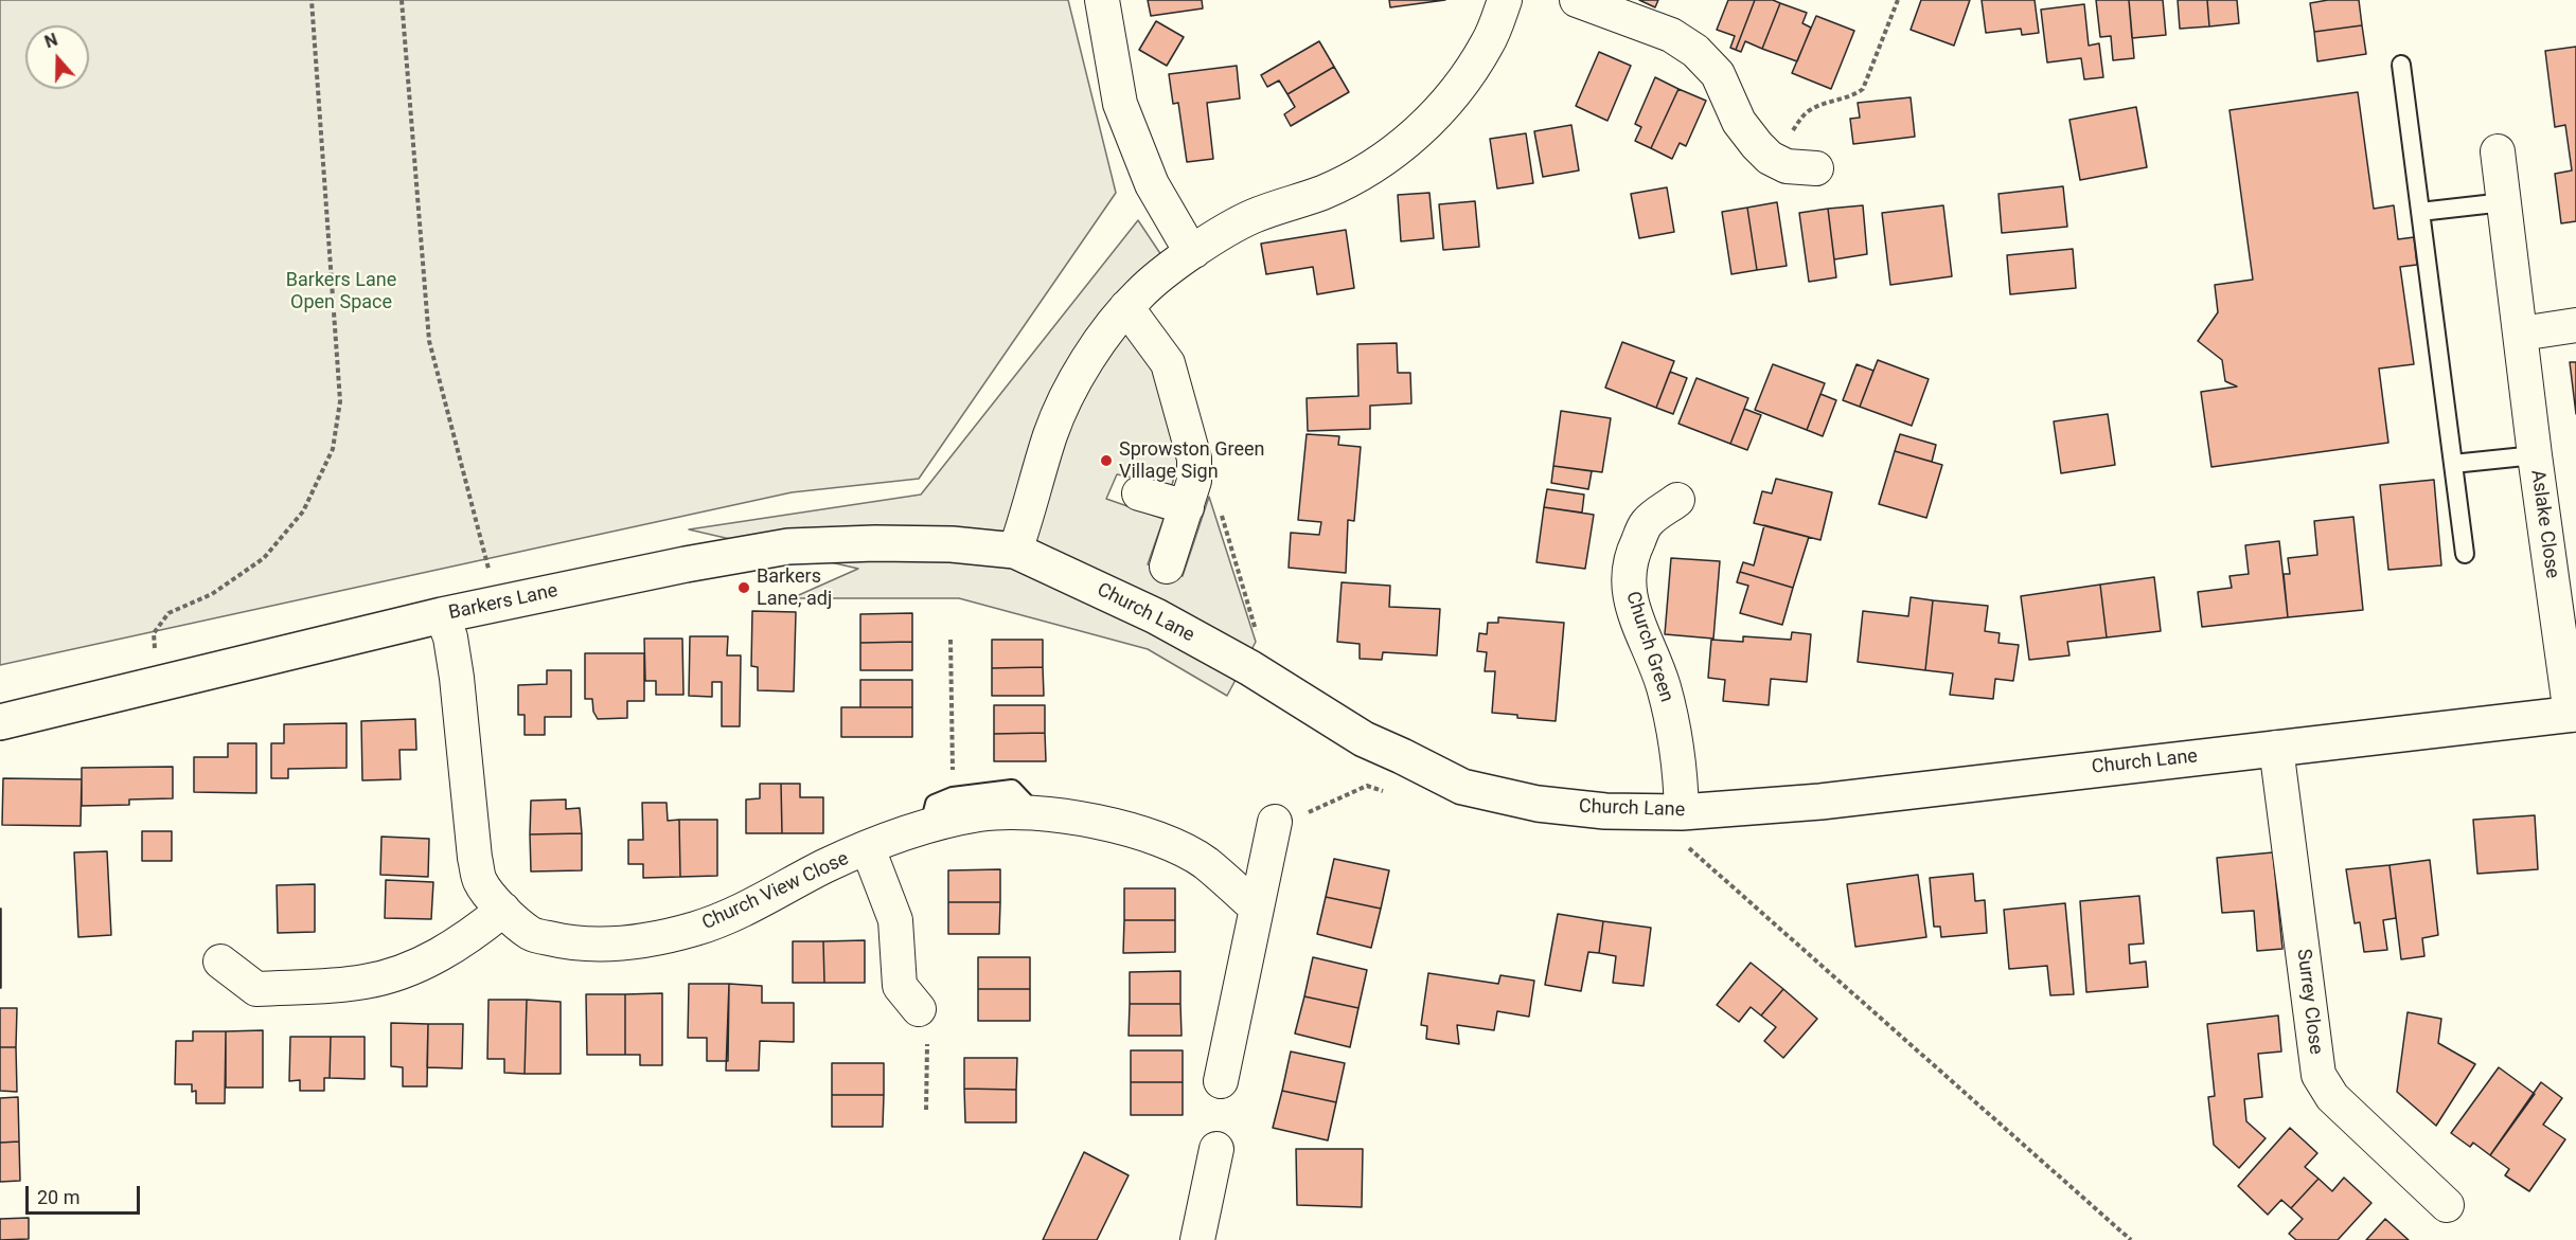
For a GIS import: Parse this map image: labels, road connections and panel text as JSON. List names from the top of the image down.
{
  "streets": {
    "street": [
      "Aslake Close",
      "Barkers Lane",
      "Church Lane",
      "Church Green",
      "Church View Close",
      "Surrey Close"
    ]
  },
  "crossings": [
    ["Aslake Close", "Church Lane"],
    ["Barkers Lane", "Church Lane"],
    ["Barkers Lane", "Church View Close"],
    ["Church Lane", "Church Green"],
    ["Church Lane", "Surrey Close"]
  ],
  "parks": ["Barkers Lane Open Space"],
  "places": ["Sprowston Green Village Sign", "Barkers Lane, adj"],
  "scale_bar": "20 m",
  "north": "top"
}
